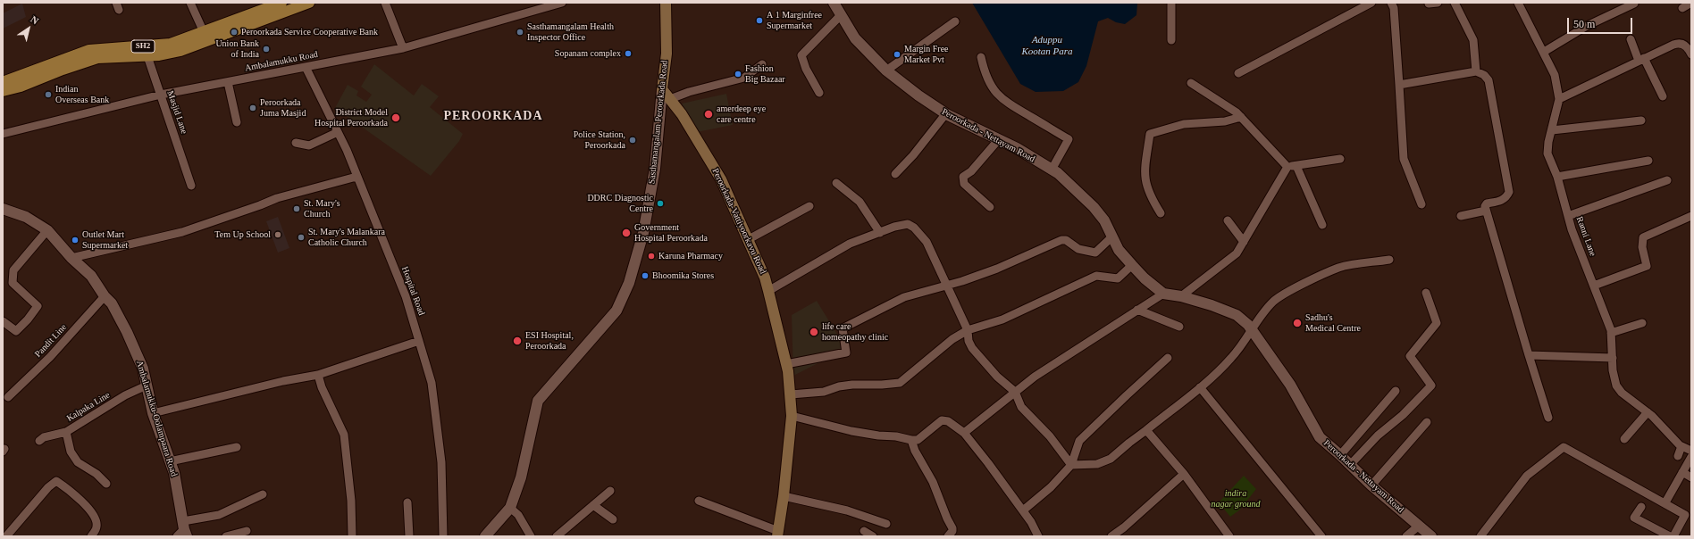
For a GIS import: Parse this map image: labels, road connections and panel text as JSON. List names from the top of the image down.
{
  "streets": {
    "main road": ["SH2", "Sasthamangalam Peroorkada Road", "Peroorkada-Vattiyoorkavu Road"],
    "street": [
      "Ambalamukku Road",
      "Masjid Lane",
      "Peroorkada - Nettayam Road",
      "Ranni Lane",
      "Hospital Road",
      "Pandit Line",
      "Kalpaka Line",
      "Ambalamukku-Oolampaara Road"
    ]
  },
  "crossings": [
    ["SH2", "Masjid Lane"],
    ["Ambalamukku Road", "Masjid Lane"],
    ["Ambalamukku Road", "Hospital Road"],
    ["Sasthamangalam Peroorkada Road", "Peroorkada-Vattiyoorkavu Road"],
    ["Pandit Line", "Ambalamukku-Oolampaara Road"],
    ["Kalpaka Line", "Ambalamukku-Oolampaara Road"]
  ],
  "districts": ["PEROORKADA"],
  "water": ["Aduppu Kootan Para"],
  "parks": ["indira nagar ground"],
  "places": [
    "A 1 Marginfree Supermarket",
    "Peroorkada Service Cooperative Bank",
    "Sasthamangalam Health Inspector Office",
    "Union Bank of India",
    "Sopanam complex",
    "Margin Free Market Pvt",
    "Fashion Big Bazaar",
    "Indian Overseas Bank",
    "Peroorkada Juma Masjid",
    "amerdeep eye care centre",
    "District Model Hospital Peroorkada",
    "Police Station, Peroorkada",
    "DDRC Diagnostic Centre",
    "St. Mary's Church",
    "Government Hospital Peroorkada",
    "Tem Up School",
    "St. Mary's Malankara Catholic Church",
    "Outlet Mart Supermarket",
    "Karuna Pharmacy",
    "Bhoomika Stores",
    "Sadhu's Medical Centre",
    "life care homeopathy clinic",
    "ESI Hospital, Peroorkada"
  ],
  "scale_bar": "50 m",
  "north": "top right"
}
